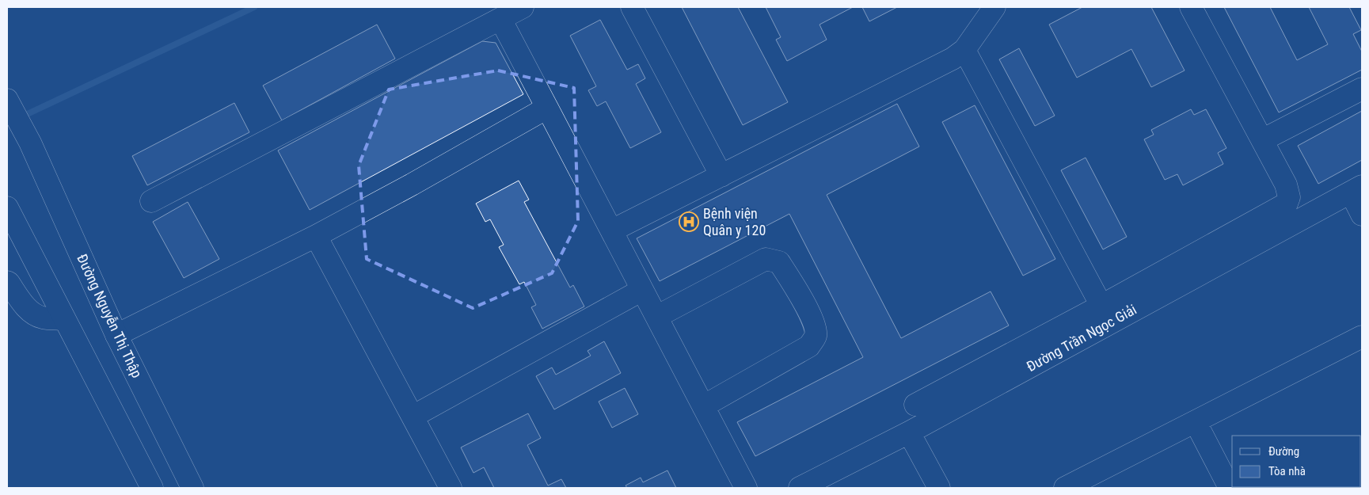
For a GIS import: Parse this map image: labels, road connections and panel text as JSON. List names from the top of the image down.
{
  "streets": {
    "main road": ["Đường Nguyễn Thị Thập", "Đường Trần Ngọc Giải"]
  },
  "places": {
    "hospital": ["Bệnh viện Quân y 120"]
  },
  "legend": ["Đường", "Tòa nhà"]
}
